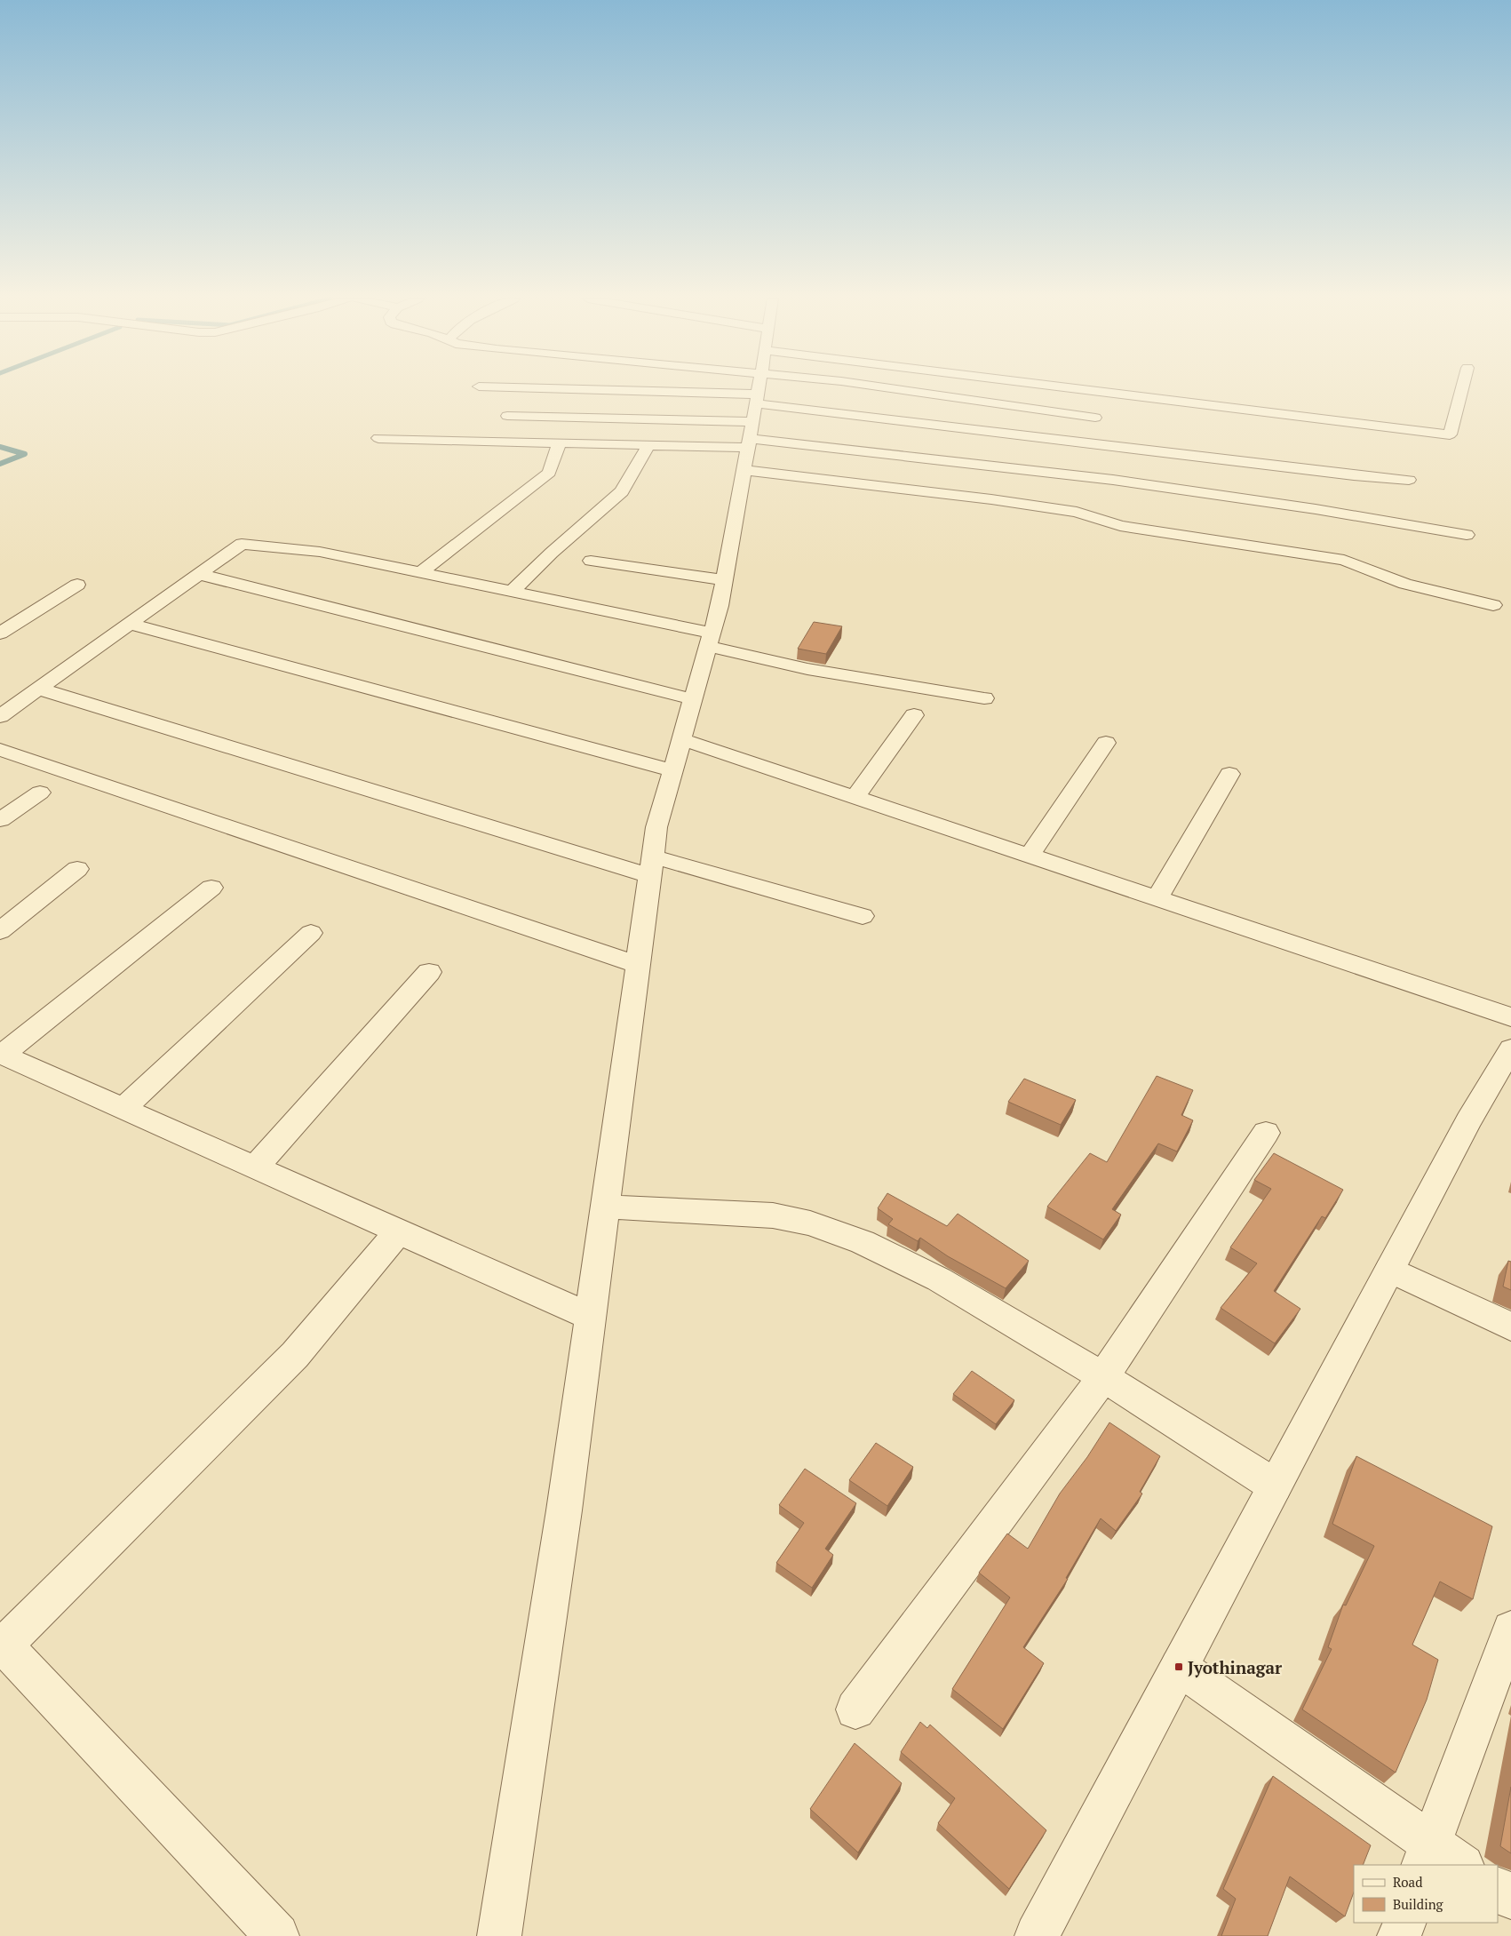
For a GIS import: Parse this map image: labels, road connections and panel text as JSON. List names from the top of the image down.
{
  "places": {
    "transit": ["Jyothinagar"]
  },
  "legend": ["Road", "Building"]
}
